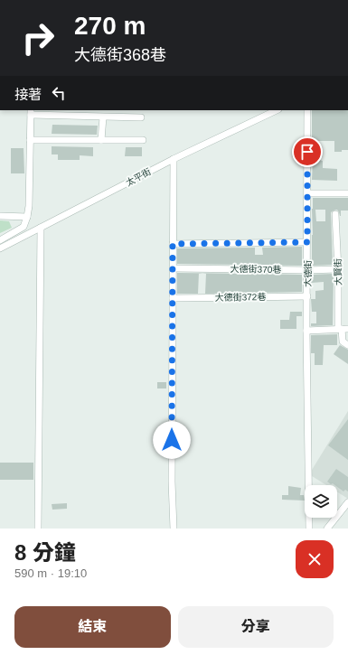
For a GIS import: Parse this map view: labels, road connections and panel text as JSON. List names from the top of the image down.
{
  "streets": {
    "street": [
      "太平街",
      "大德街370巷",
      "大賢街",
      "大德街",
      "大德街372巷"
    ]
  },
  "crossings": [
    ["大德街370巷", "大賢街"],
    ["大德街370巷", "大德街"],
    ["大德街", "大德街372巷"]
  ],
  "page": {
    "turn": ["270 m", "大德街368巷"],
    "then": "接著",
    "heading": ["8 分鐘", "590 m · 19:10"],
    "buttons": ["結束", "分享"]
  }
}
